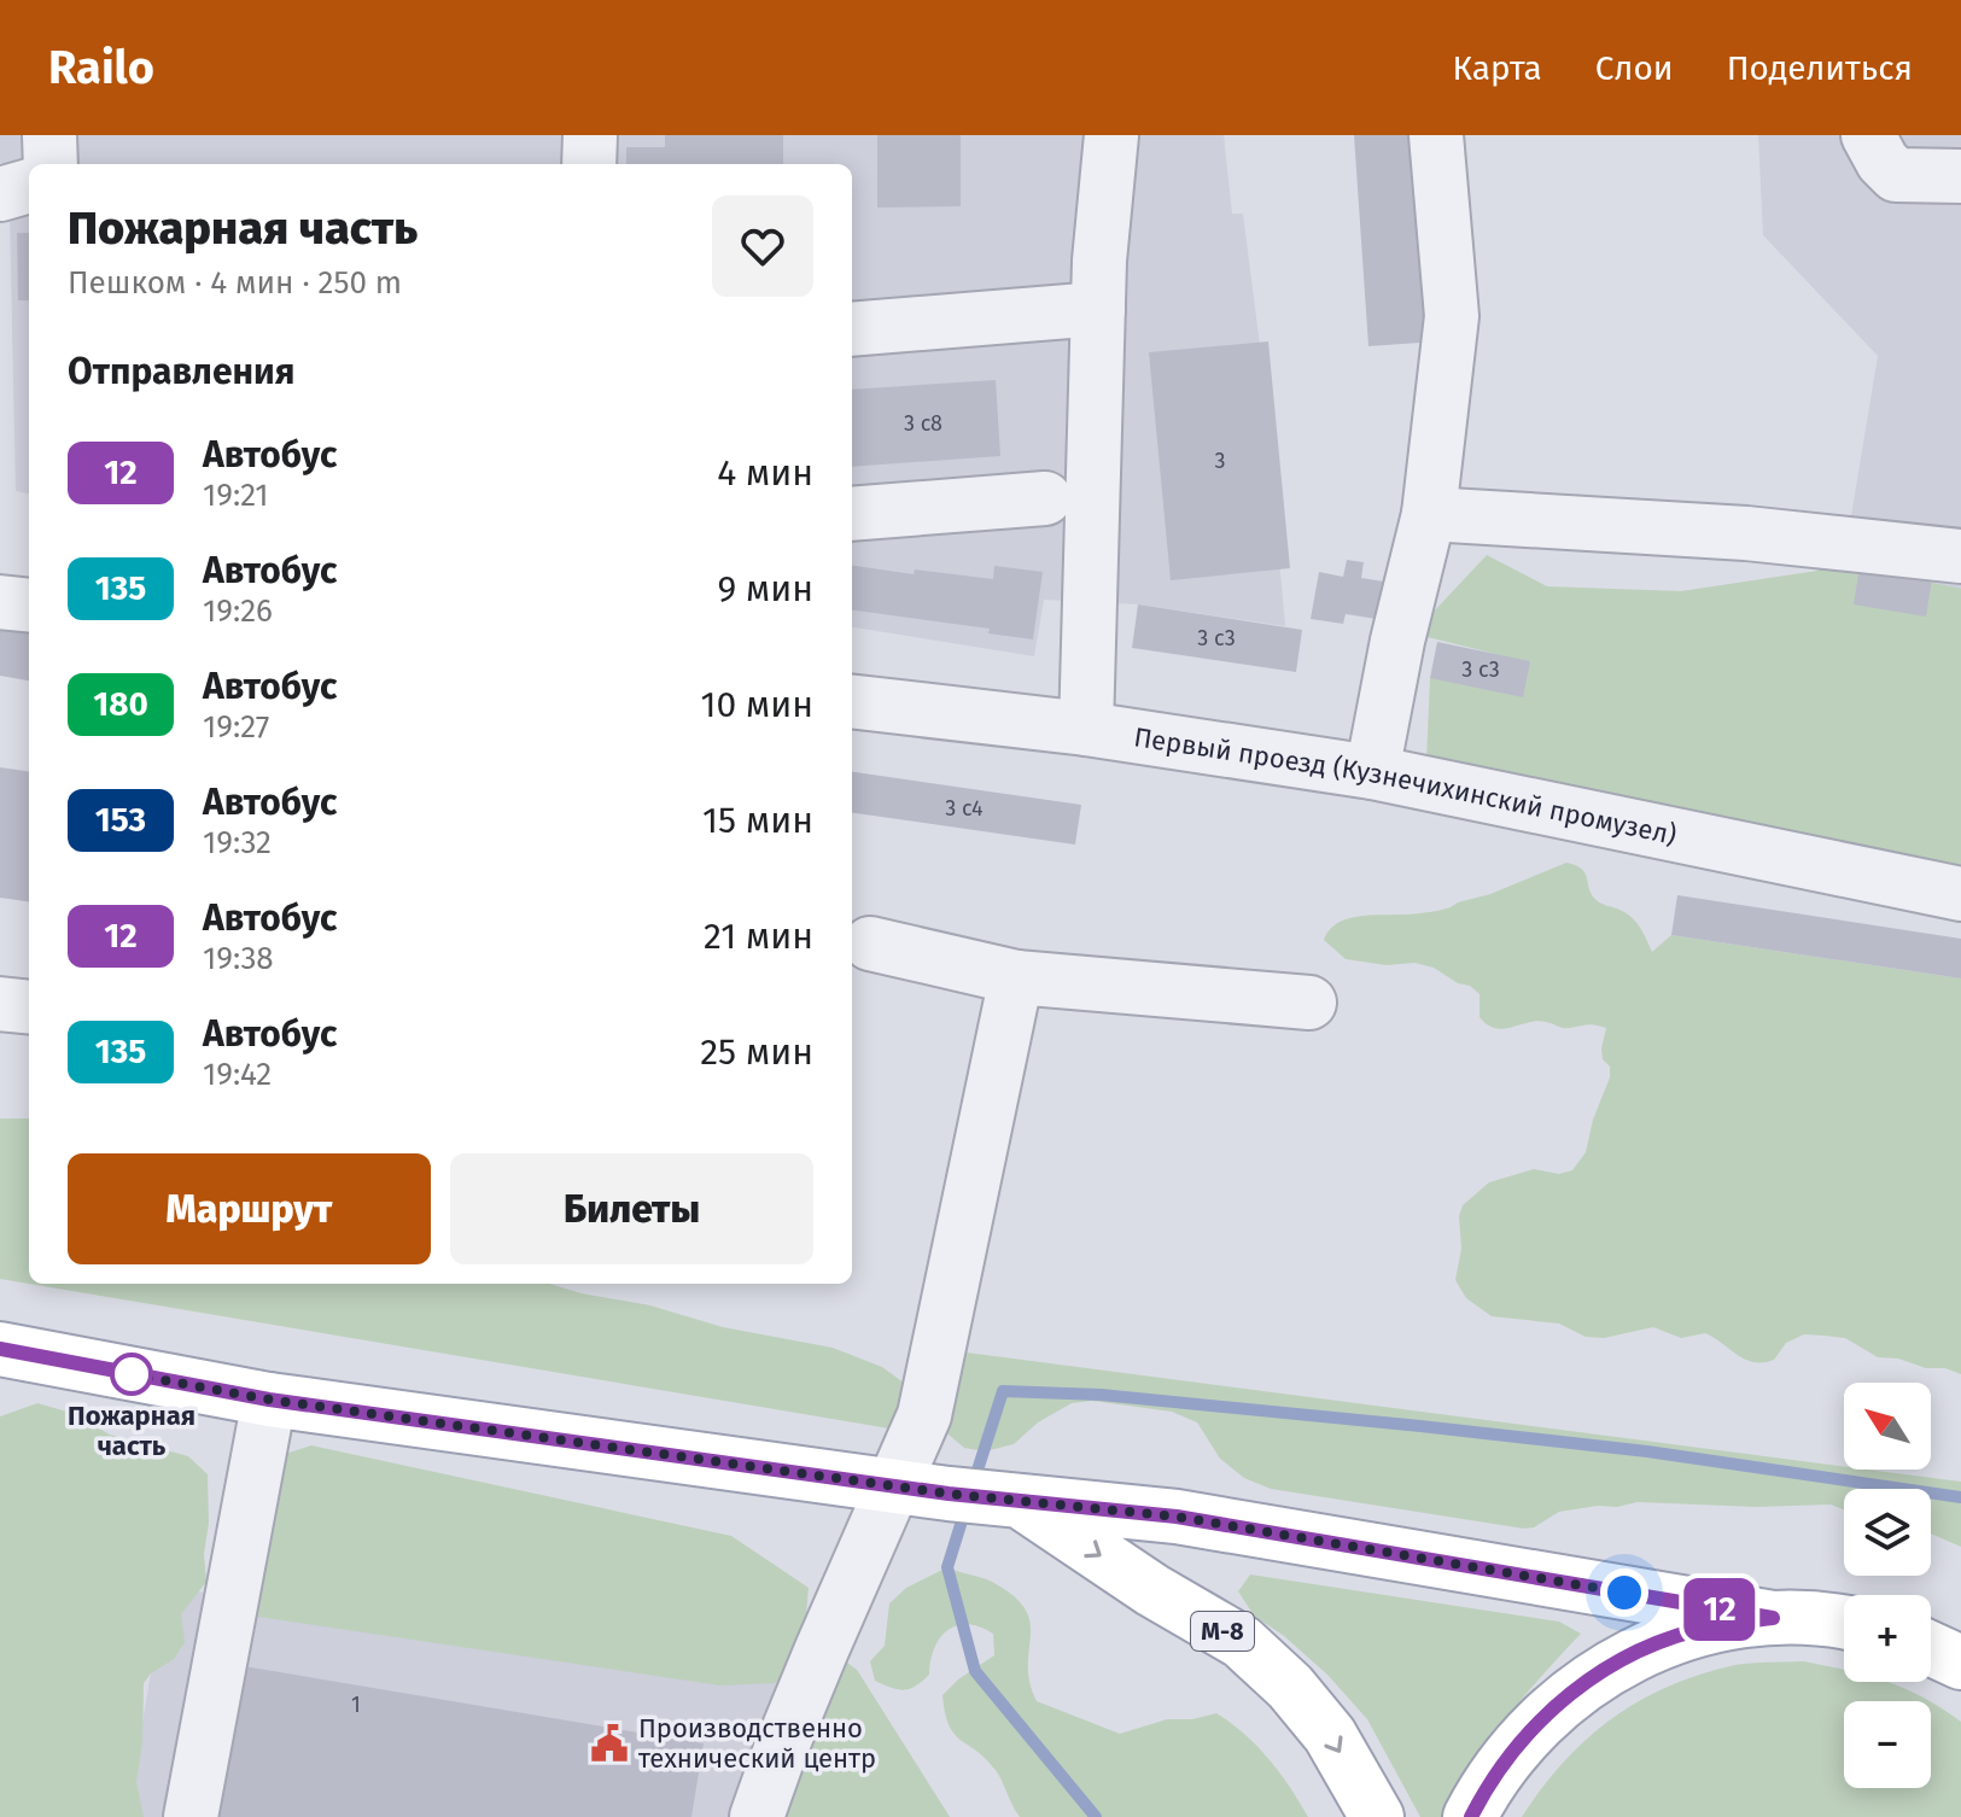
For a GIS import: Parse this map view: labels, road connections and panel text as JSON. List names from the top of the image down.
{
  "streets": {
    "main road": ["М-8"],
    "street": ["Первый проезд (Кузнечихинский промузел)"]
  },
  "places": {
    "other": ["Пожарная часть"],
    "public building": ["Производственно технический центр"]
  },
  "lines": ["bus line 12"],
  "house_numbers": [
    "3 с8",
    "3",
    "3 с3",
    "3 с3",
    "3 с4",
    "1"
  ],
  "north": "top left",
  "page": {
    "header": "Railo",
    "nav": ["Карта", "Слои", "Поделиться"],
    "on_map": "12",
    "heading": [
      ["Пожарная часть", "Пешком · 4 мин · 250 m"],
      "Отправления"
    ],
    "list": [
      {
        "mark": "12",
        "name": "Автобус",
        "note": "19:21",
        "value": "4 мин"
      },
      {
        "mark": "135",
        "name": "Автобус",
        "note": "19:26",
        "value": "9 мин"
      },
      {
        "mark": "180",
        "name": "Автобус",
        "note": "19:27",
        "value": "10 мин"
      },
      {
        "mark": "153",
        "name": "Автобус",
        "note": "19:32",
        "value": "15 мин"
      },
      {
        "mark": "12",
        "name": "Автобус",
        "note": "19:38",
        "value": "21 мин"
      },
      {
        "mark": "135",
        "name": "Автобус",
        "note": "19:42",
        "value": "25 мин"
      }
    ],
    "buttons": ["Маршрут", "Билеты"],
    "map_buttons": ["+", "−"]
  }
}
